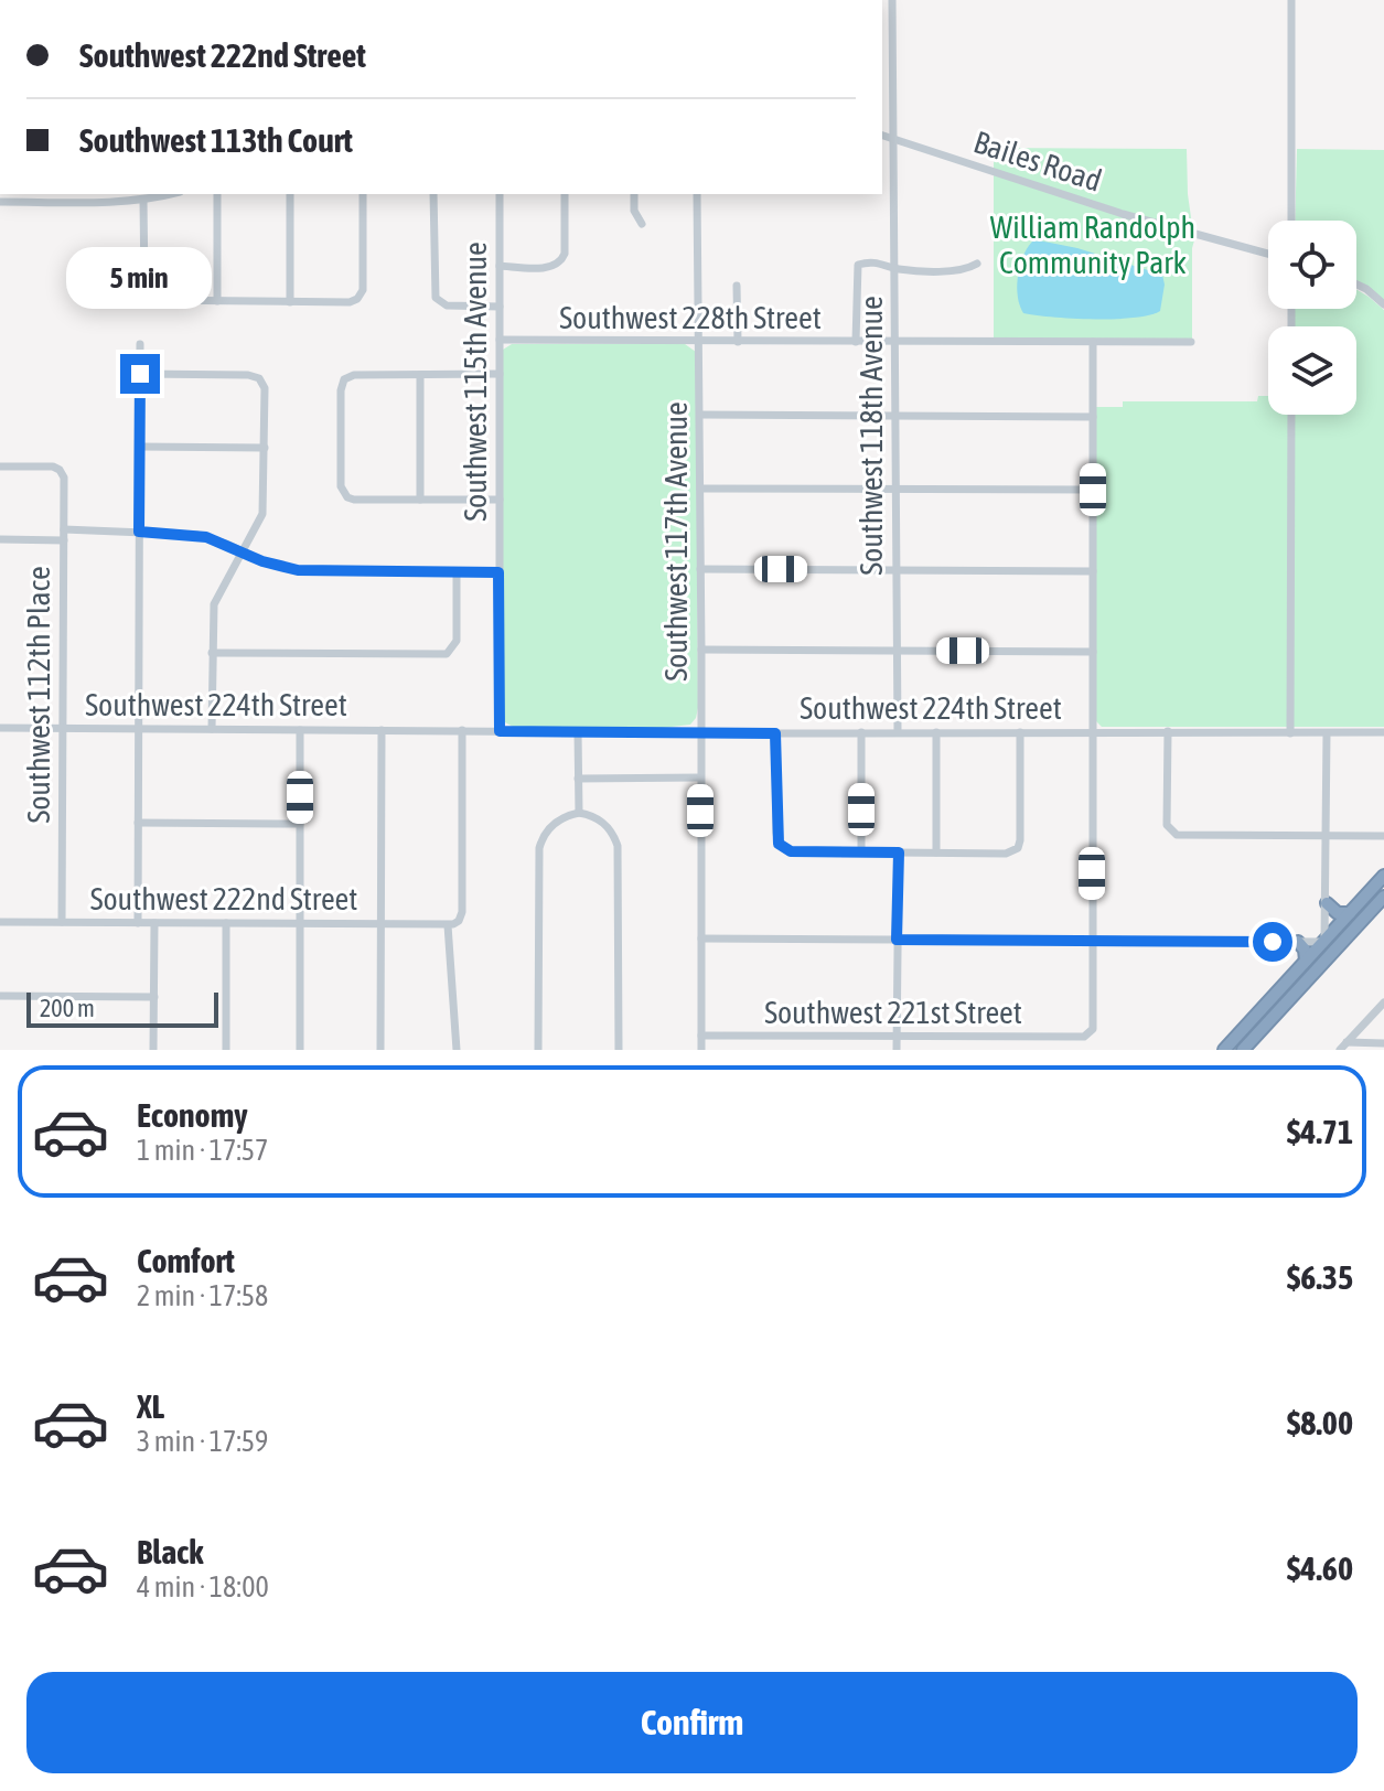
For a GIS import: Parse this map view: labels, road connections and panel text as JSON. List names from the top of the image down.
{
  "streets": {
    "street": [
      "Bailes Road",
      "Southwest 228th Street",
      "Southwest 115th Avenue",
      "Southwest 118th Avenue",
      "Southwest 117th Avenue",
      "Southwest 112th Place",
      "Southwest 224th Street",
      "Southwest 222nd Street",
      "Southwest 221st Street"
    ]
  },
  "crossings": [
    ["Bailes Road", "Southwest 118th Avenue"],
    ["Southwest 228th Street", "Southwest 115th Avenue"],
    ["Southwest 228th Street", "Southwest 118th Avenue"],
    ["Southwest 228th Street", "Southwest 117th Avenue"],
    ["Southwest 115th Avenue", "Southwest 224th Street"],
    ["Southwest 118th Avenue", "Southwest 224th Street"],
    ["Southwest 117th Avenue", "Southwest 224th Street"],
    ["Southwest 117th Avenue", "Southwest 221st Street"],
    ["Southwest 112th Place", "Southwest 224th Street"],
    ["Southwest 112th Place", "Southwest 222nd Street"]
  ],
  "parks": ["William Randolph Community Park"],
  "scale_bar": "200 m",
  "page": {
    "banner": ["Southwest 222nd Street", "Southwest 113th Court"],
    "bubble": "5 min",
    "scale": "200 m",
    "list": [
      {
        "name": "Economy",
        "note": "1 min · 17:57",
        "value": "$4.71"
      },
      {
        "name": "Comfort",
        "note": "2 min · 17:58",
        "value": "$6.35"
      },
      {
        "name": "XL",
        "note": "3 min · 17:59",
        "value": "$8.00"
      },
      {
        "name": "Black",
        "note": "4 min · 18:00",
        "value": "$4.60"
      }
    ],
    "buttons": "Confirm"
  }
}
